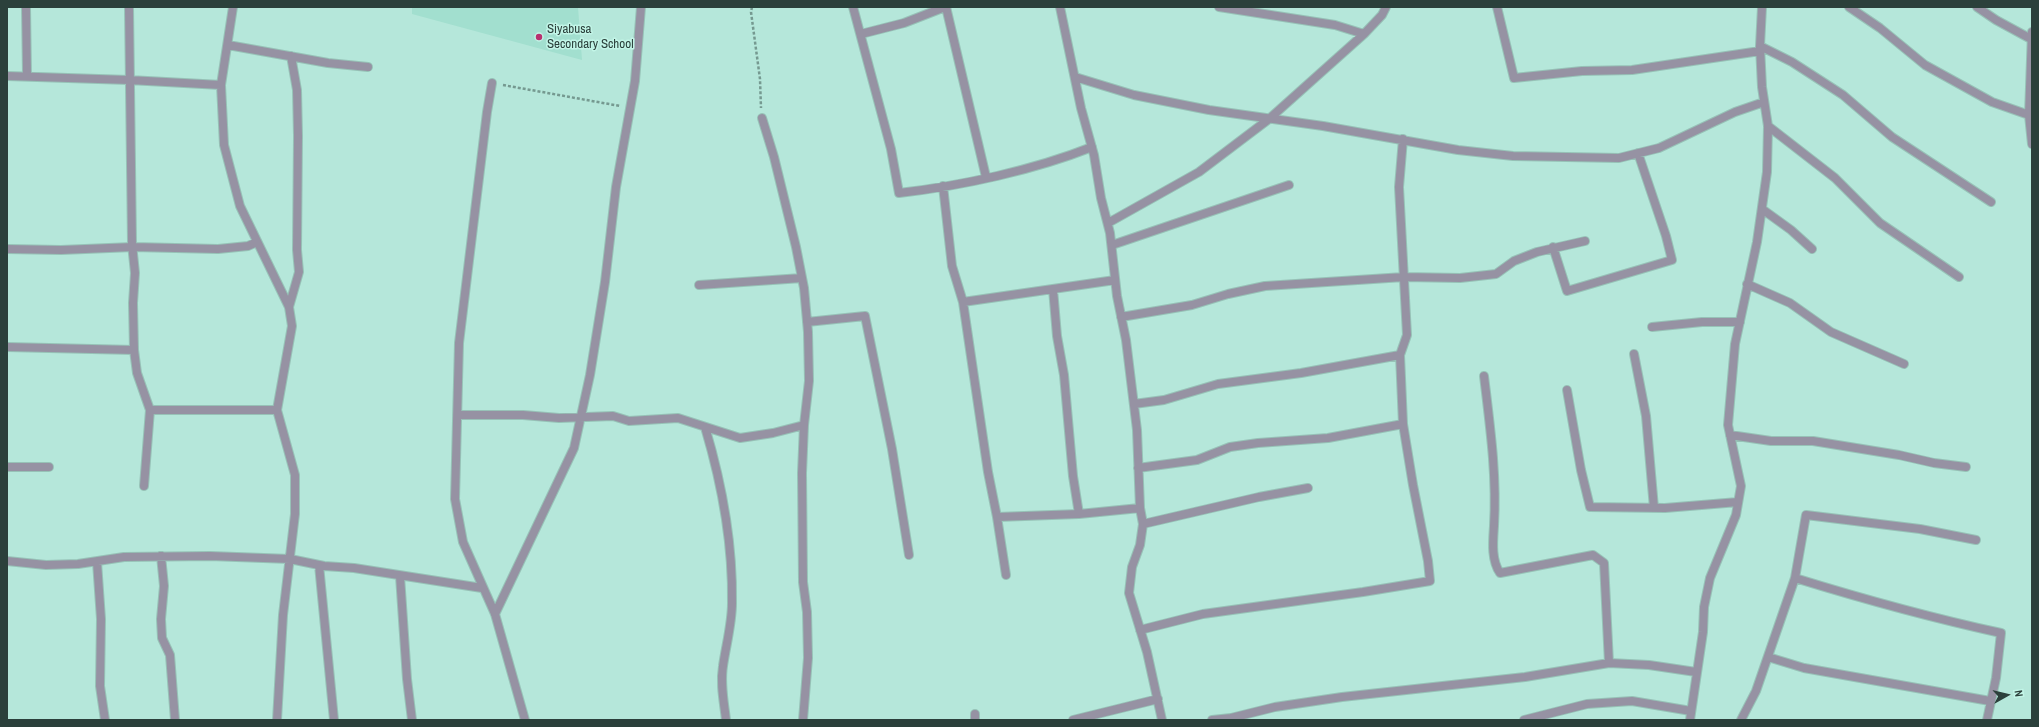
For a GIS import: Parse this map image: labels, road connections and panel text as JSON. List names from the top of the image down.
{
  "places": ["Siyabusa Secondary School"],
  "north": "right"
}
